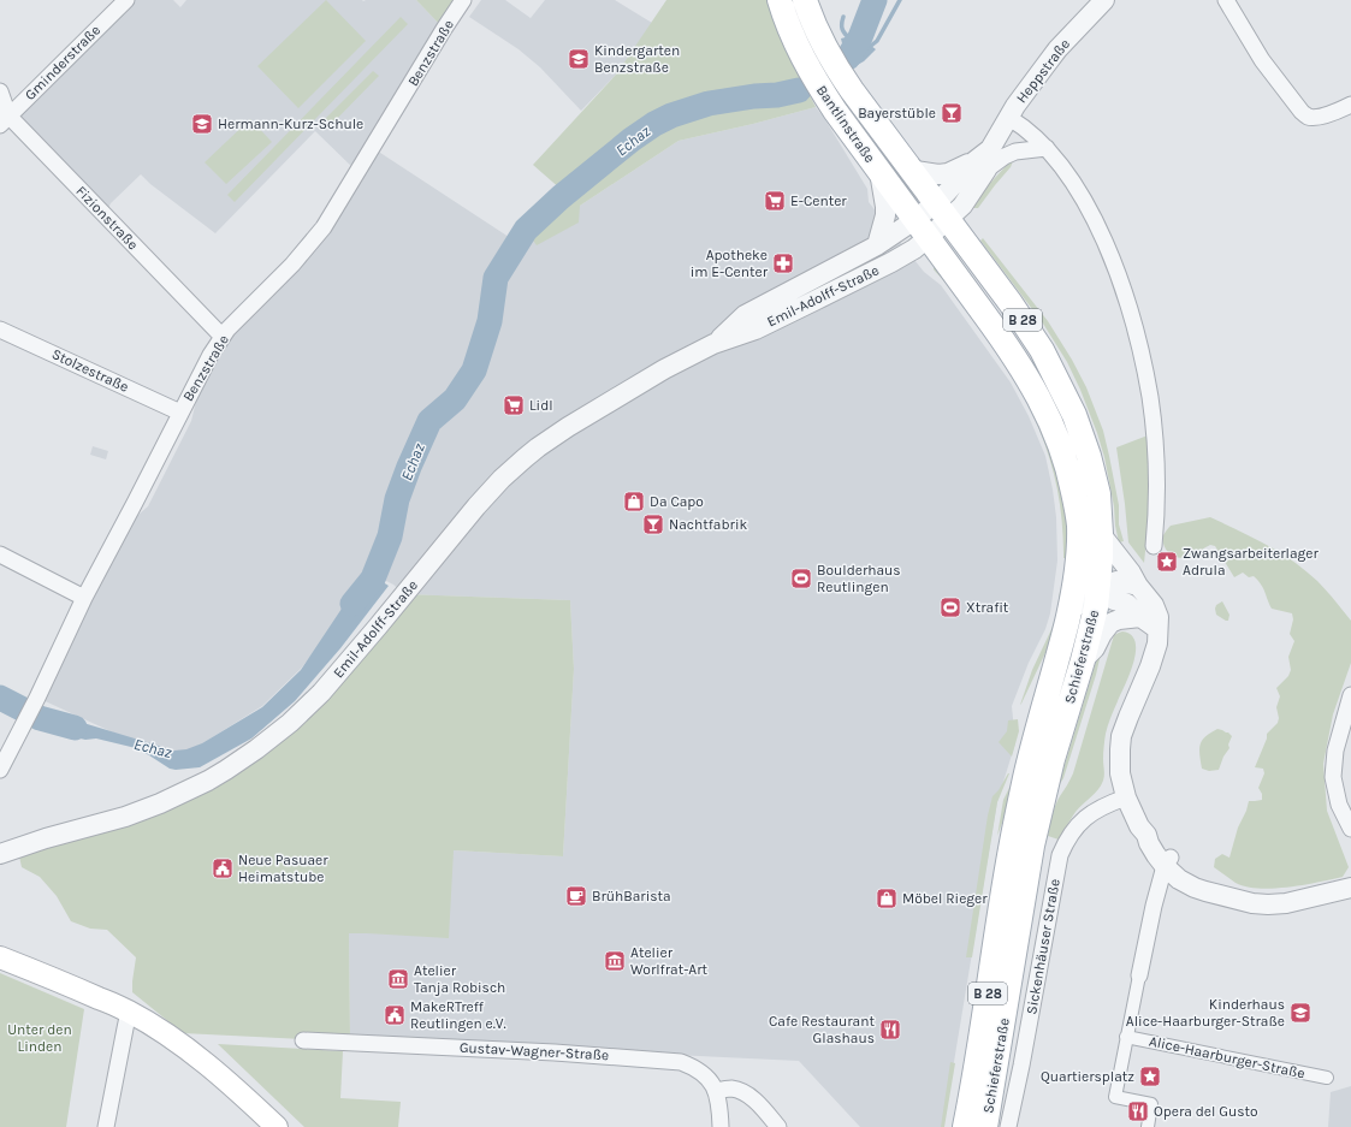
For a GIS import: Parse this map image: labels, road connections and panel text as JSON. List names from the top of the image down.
{
  "streets": {
    "main road": ["Bantlinstraße", "B 28", "Schieferstraße"],
    "street": [
      "Benzstraße",
      "Gminderstraße",
      "Heppstraße",
      "Fizionstraße",
      "Emil-Adolff-Straße",
      "Stolzestraße",
      "Sickenhäuser Straße",
      "Gustav-Wagner-Straße",
      "Alice-Haarburger-Straße"
    ]
  },
  "crossings": [
    ["Benzstraße", "Fizionstraße"],
    ["Benzstraße", "Stolzestraße"],
    ["Gminderstraße", "Fizionstraße"],
    ["Bantlinstraße", "Emil-Adolff-Straße"],
    ["Bantlinstraße", "Schieferstraße"],
    ["Emil-Adolff-Straße", "Schieferstraße"]
  ],
  "water": ["Echaz"],
  "parks": ["Unter den Linden"],
  "places": {
    "school or university": ["Kindergarten Benzstraße", "Hermann-Kurz-Schule", "Kinderhaus Alice-Haarburger-Straße"],
    "bar": ["Bayerstüble", "Nachtfabrik"],
    "supermarket": ["E-Center", "Lidl"],
    "pharmacy": ["Apotheke im E-Center"],
    "shop": ["Da Capo", "Möbel Rieger"],
    "place": ["Zwangsarbeiterlager Adrula", "Quartiersplatz"],
    "sports": ["Boulderhaus Reutlingen", "Xtrafit"],
    "public building": ["Neue Pasuaer Heimatstube", "MakeRTreff Reutlingen e.V."],
    "cafe": ["BrühBarista"],
    "museum": ["Atelier Worlfrat-Art", "Atelier Tanja Robisch"],
    "restaurant": ["Cafe Restaurant Glashaus", "Opera del Gusto"]
  }
}
